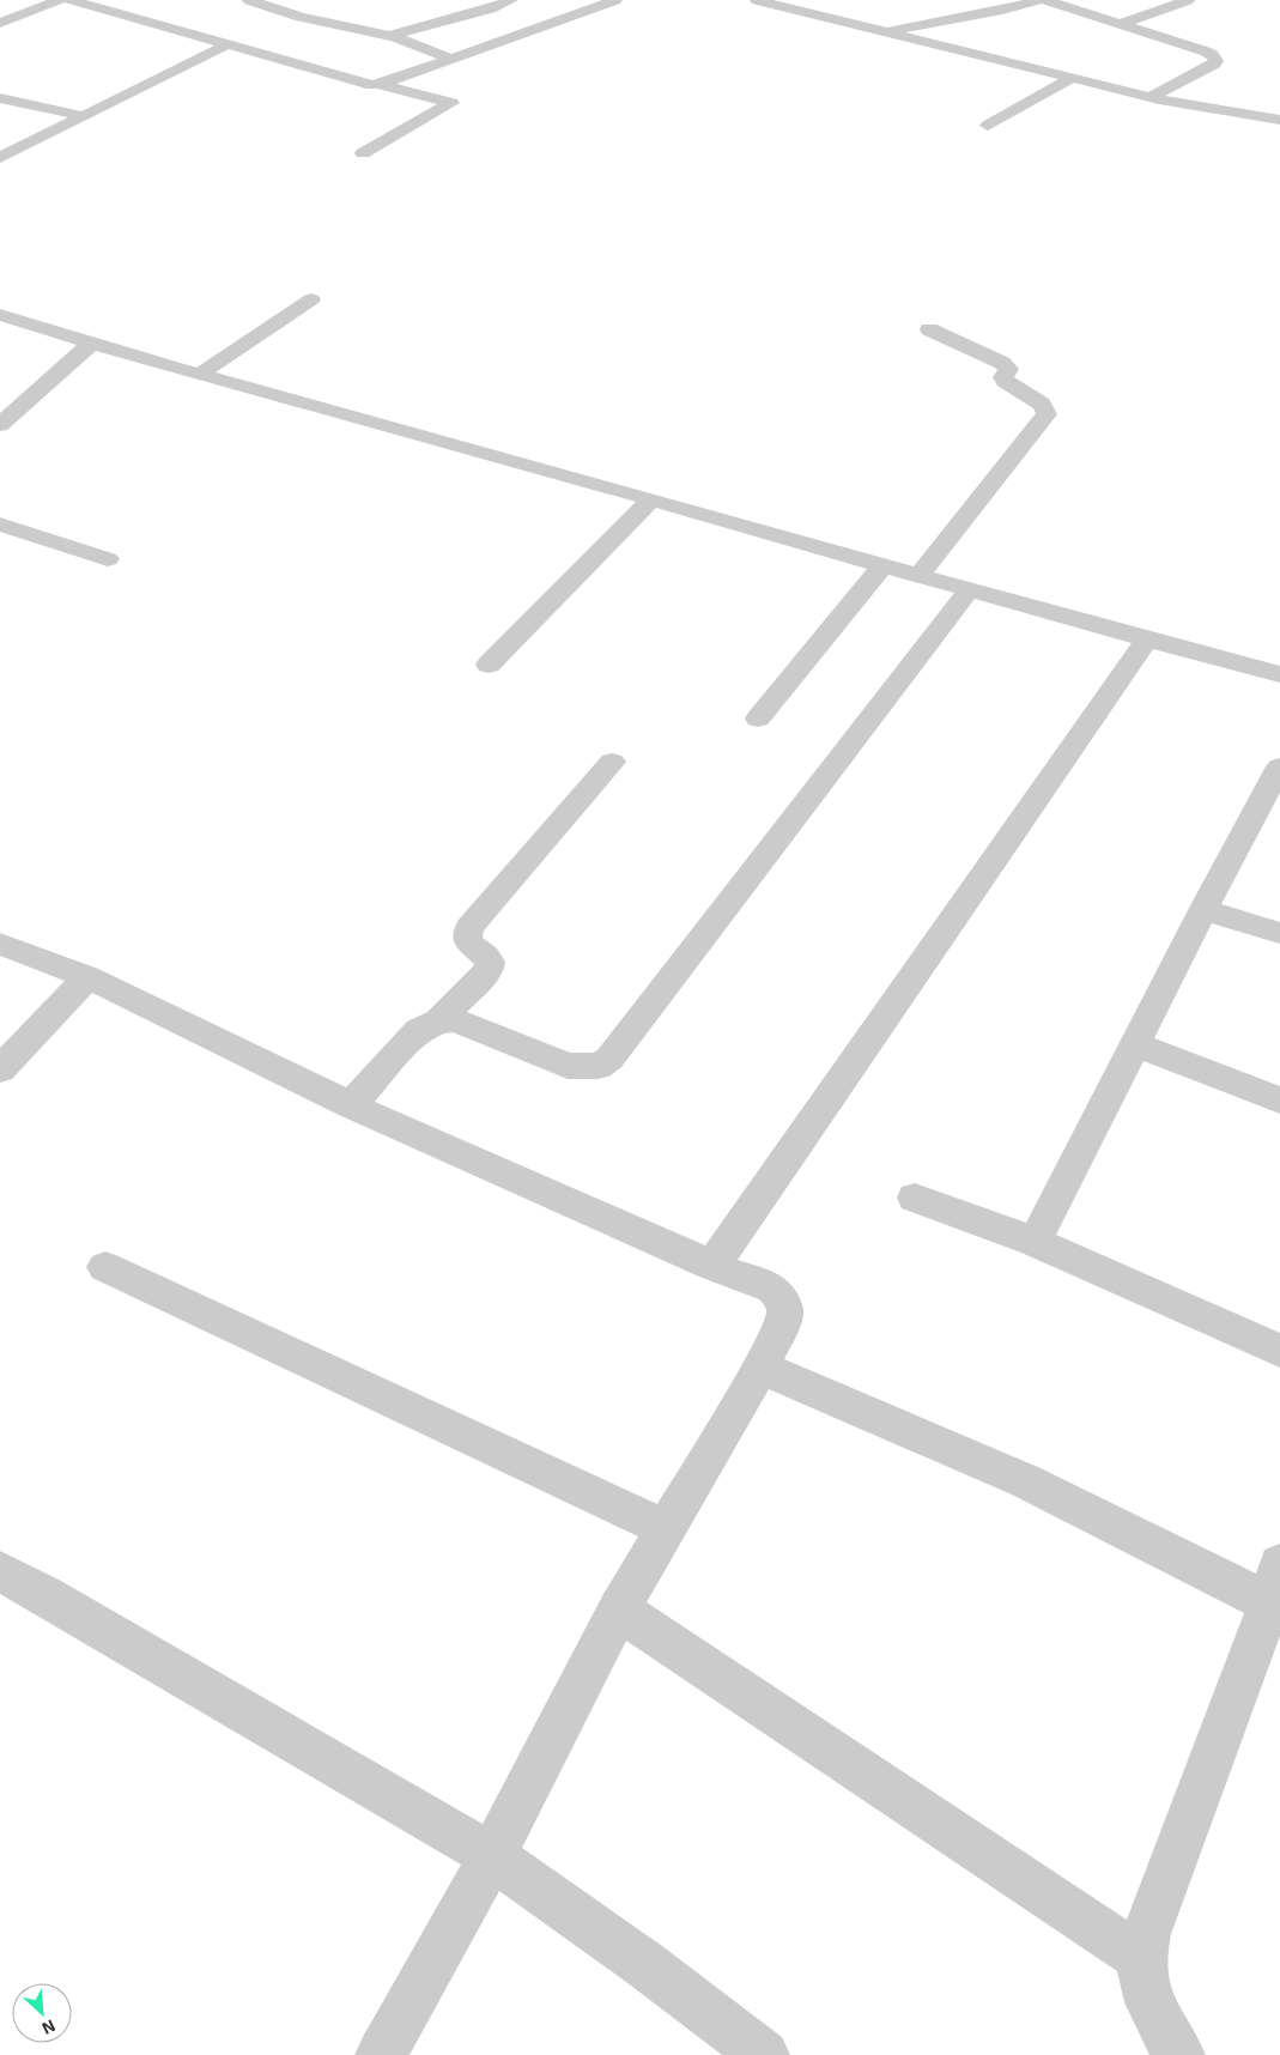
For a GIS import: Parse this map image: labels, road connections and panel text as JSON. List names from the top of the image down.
{
  "north": "bottom right"
}
